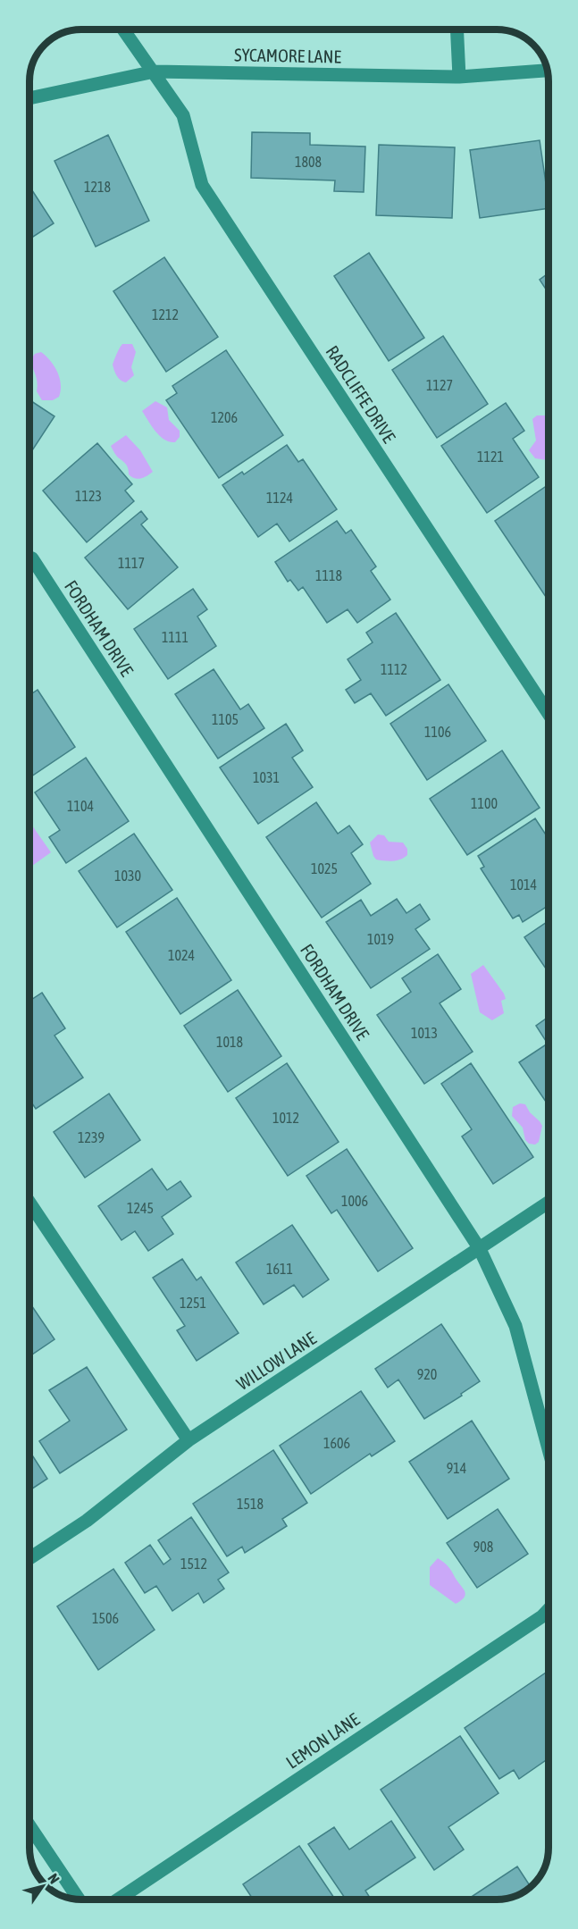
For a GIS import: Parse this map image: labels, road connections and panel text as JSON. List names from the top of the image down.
{
  "streets": {
    "street": [
      "SYCAMORE LANE",
      "RADCLIFFE DRIVE",
      "FORDHAM DRIVE",
      "WILLOW LANE",
      "LEMON LANE"
    ]
  },
  "crossings": [
    ["SYCAMORE LANE", "RADCLIFFE DRIVE"],
    ["FORDHAM DRIVE", "WILLOW LANE"]
  ],
  "house_numbers": [
    "1808",
    "1218",
    "1212",
    "1127",
    "1206",
    "1121",
    "1123",
    "1124",
    "1117",
    "1118",
    "1111",
    "1112",
    "1105",
    "1106",
    "1031",
    "1100",
    "1104",
    "1025",
    "1030",
    "1014",
    "1019",
    "1024",
    "1013",
    "1018",
    "1012",
    "1239",
    "1006",
    "1245",
    "1611",
    "1251",
    "920",
    "1606",
    "914",
    "1518",
    "908",
    "1512",
    "1506"
  ],
  "north": "top right"
}
